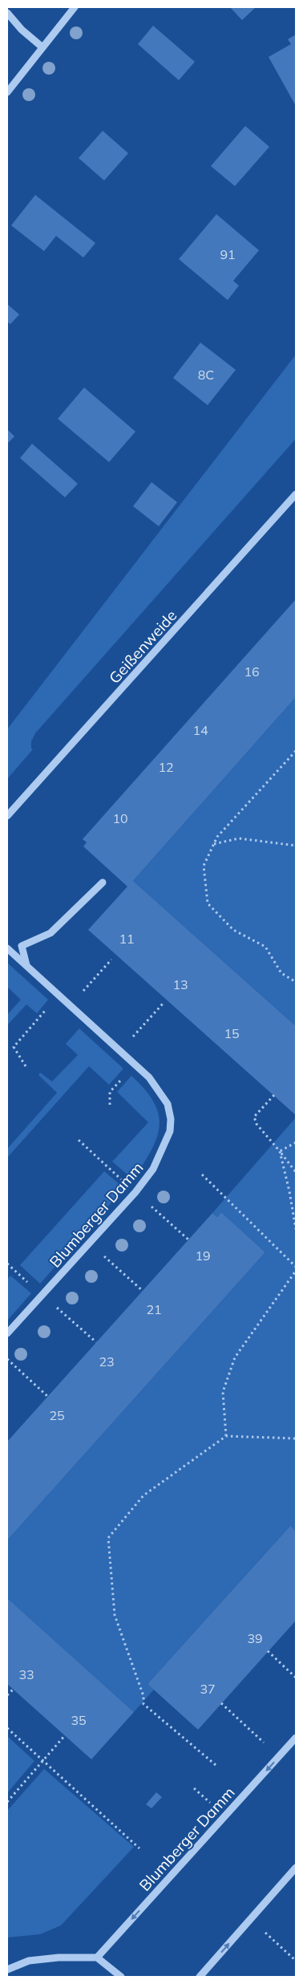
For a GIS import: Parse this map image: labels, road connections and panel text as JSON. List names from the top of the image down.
{
  "streets": {
    "street": ["Geißenweide", "Blumberger Damm"]
  },
  "house_numbers": [
    "91",
    "8C",
    "16",
    "14",
    "12",
    "10",
    "11",
    "13",
    "15",
    "19",
    "21",
    "23",
    "25",
    "39",
    "33",
    "37",
    "35"
  ]
}
